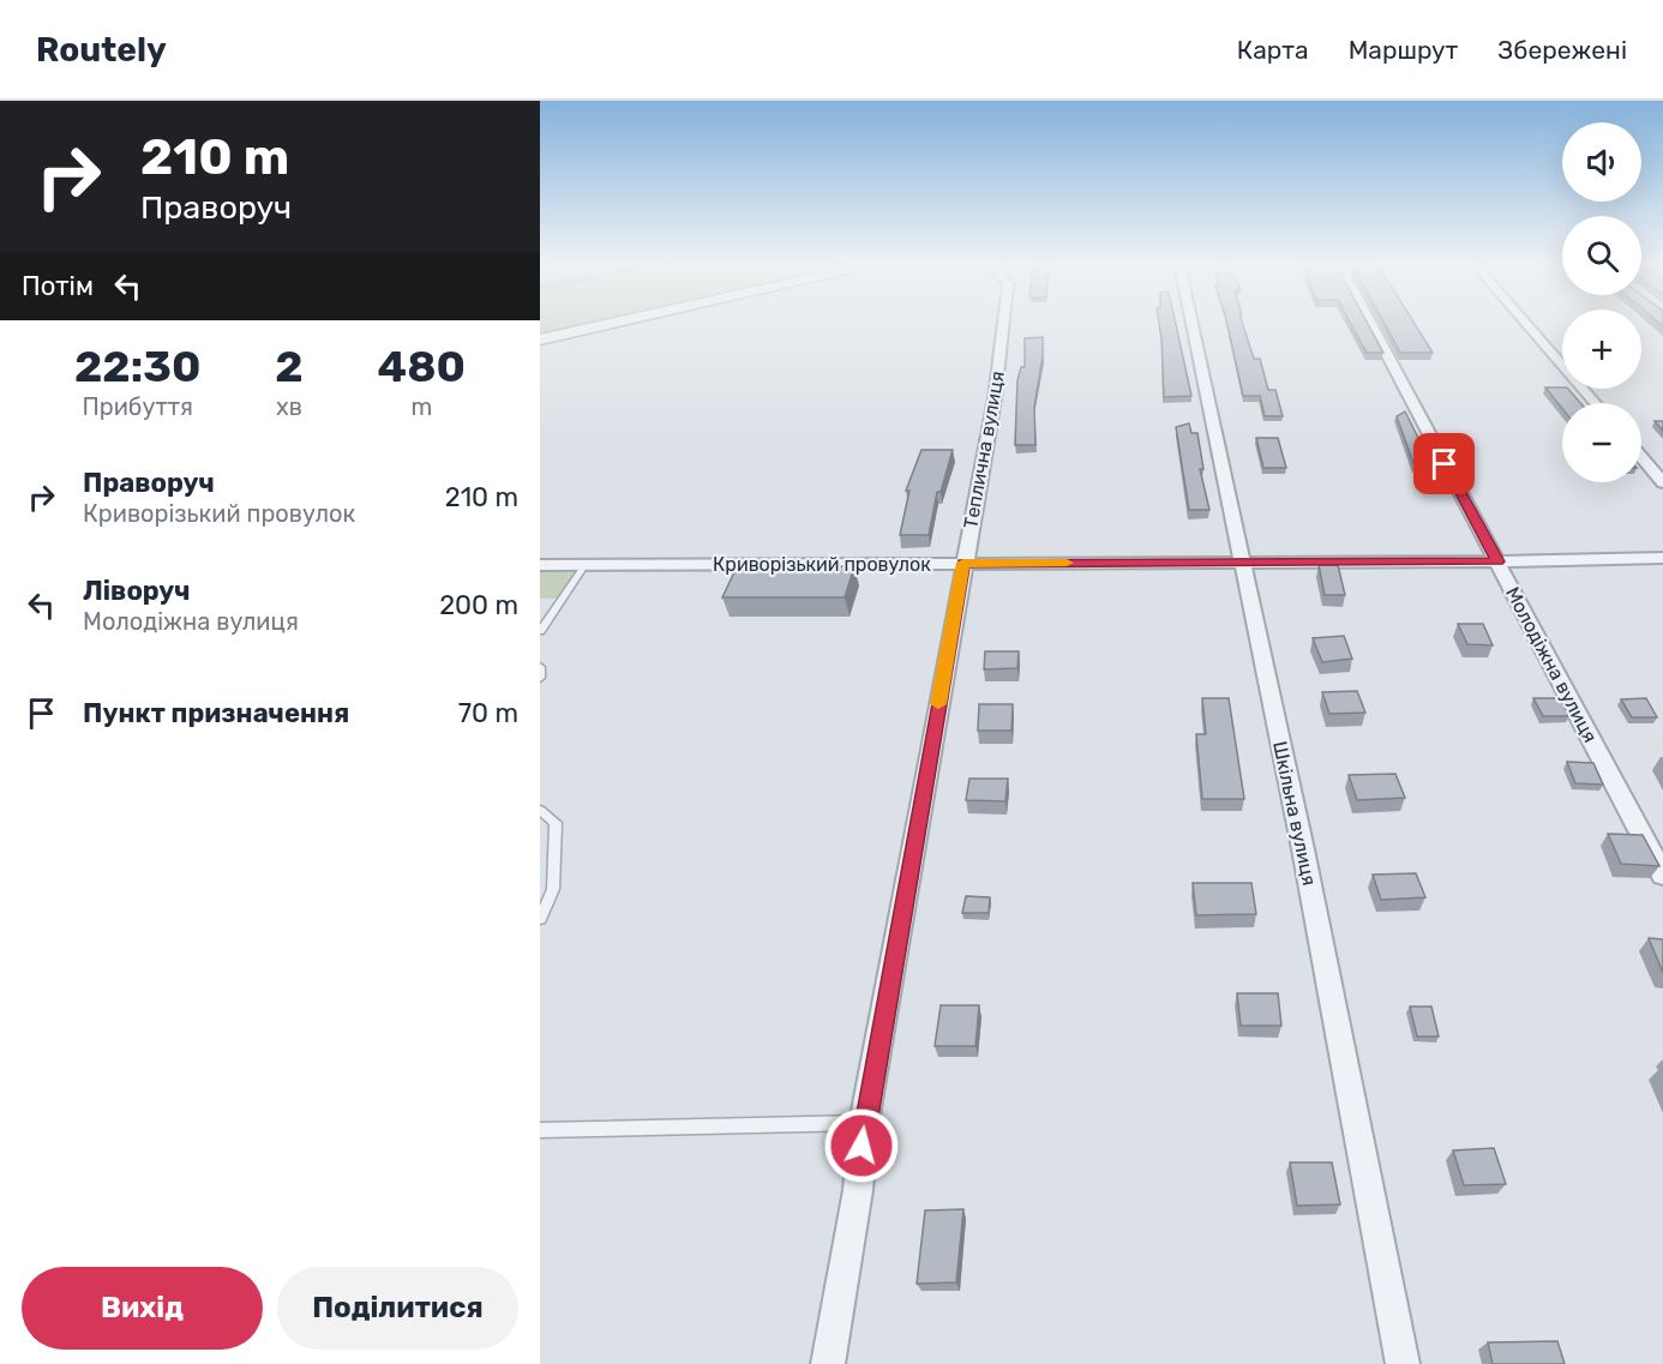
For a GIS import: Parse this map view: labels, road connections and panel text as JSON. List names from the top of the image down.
{
  "streets": {
    "street": [
      "Теплична вулиця",
      "Криворізький провулок",
      "Молодіжна вулиця",
      "Шкільна вулиця"
    ]
  },
  "crossings": [
    ["Теплична вулиця", "Криворізький провулок"],
    ["Криворізький провулок", "Молодіжна вулиця"],
    ["Криворізький провулок", "Шкільна вулиця"]
  ],
  "page": {
    "header": "Routely",
    "nav": ["Карта", "Маршрут", "Збережені"],
    "turn": ["210 m", "Праворуч"],
    "map_buttons": ["+", "−"],
    "then": "Потім",
    "eta": [
      "22:30",
      "Прибуття",
      "2",
      "хв",
      "480",
      "m"
    ],
    "list": [
      {
        "name": "Праворуч",
        "note": "Криворізький провулок",
        "value": "210 m"
      },
      {
        "name": "Ліворуч",
        "note": "Молодіжна вулиця",
        "value": "200 m"
      },
      {
        "name": "Пункт призначення",
        "value": "70 m"
      }
    ],
    "buttons": ["Вихід", "Поділитися"]
  }
}
